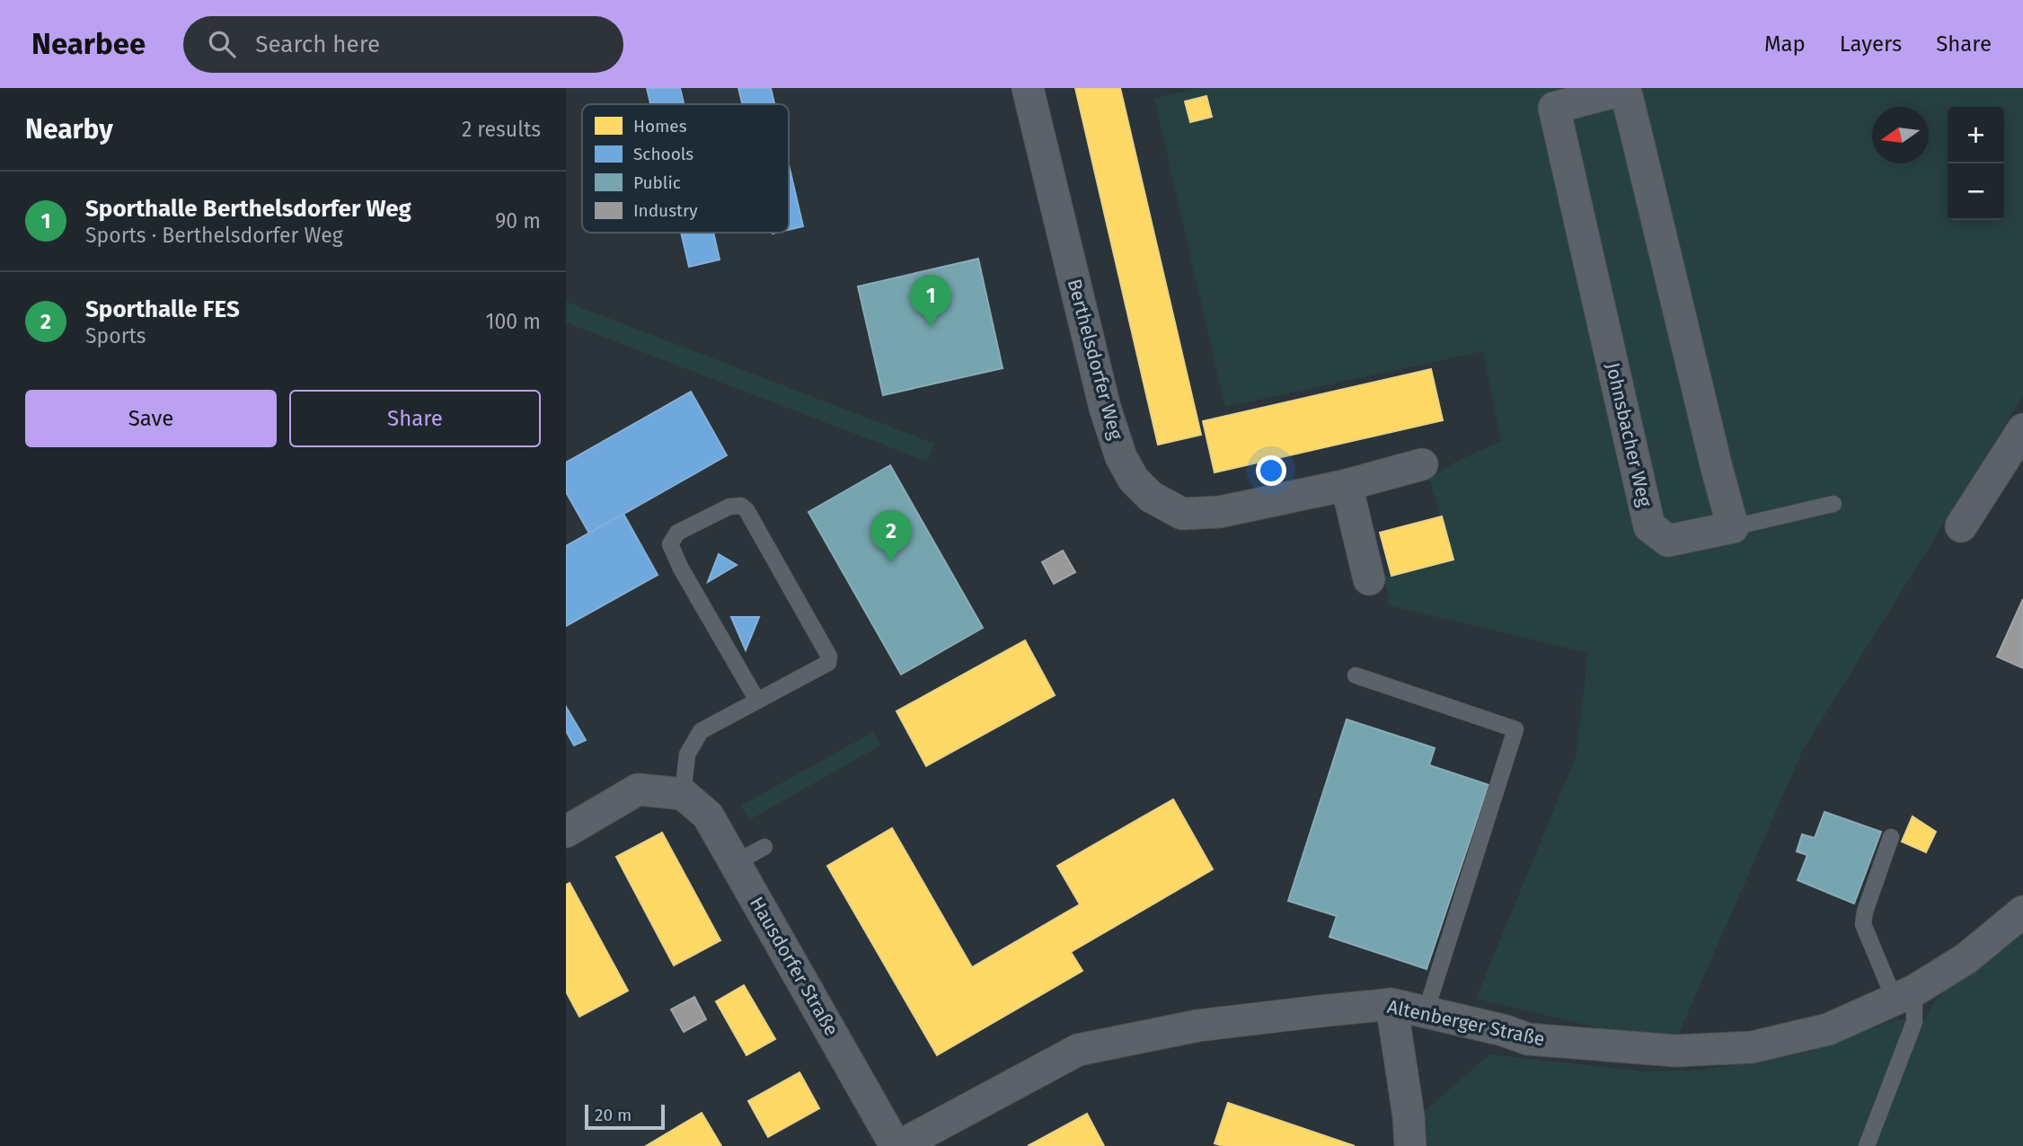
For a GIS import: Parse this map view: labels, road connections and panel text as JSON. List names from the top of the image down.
{
  "streets": {
    "street": [
      "Berthelsdorfer Weg",
      "Johnsbacher Weg",
      "Hausdorfer Straße",
      "Altenberger Straße"
    ]
  },
  "crossings": [
    ["Hausdorfer Straße", "Altenberger Straße"]
  ],
  "legend": [
    "Homes",
    "Schools",
    "Public",
    "Industry"
  ],
  "scale_bar": "20 m",
  "north": "left",
  "page": {
    "header": "Nearbee",
    "search": "Search here",
    "nav": ["Map", "Layers", "Share"],
    "heading": ["Nearby", "2 results"],
    "map_buttons": ["+", "−"],
    "list": [
      {
        "mark": "1",
        "name": "Sporthalle Berthelsdorfer Weg",
        "note": "Sports · Berthelsdorfer Weg",
        "value": "90 m"
      },
      {
        "mark": "2",
        "name": "Sporthalle FES",
        "note": "Sports",
        "value": "100 m"
      }
    ],
    "pins": ["1", "2"],
    "buttons": ["Save", "Share"],
    "scale": "20 m"
  }
}
